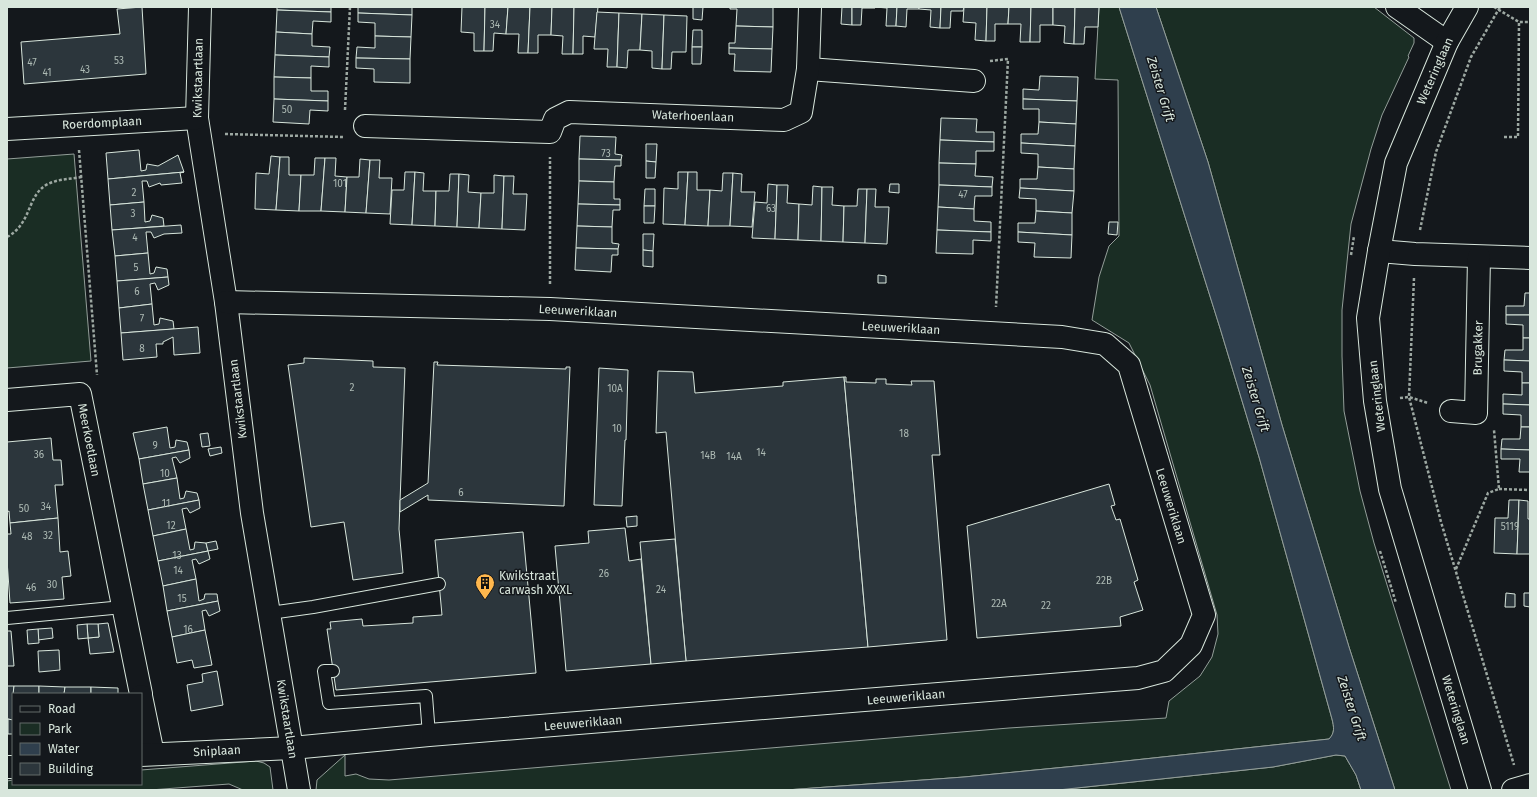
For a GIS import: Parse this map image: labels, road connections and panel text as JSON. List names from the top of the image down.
{
  "streets": {
    "street": [
      "Weteringlaan",
      "Kwikstaartlaan",
      "Waterhoenlaan",
      "Roerdomplaan",
      "Leeuweriklaan",
      "Brugakker",
      "Meerkoetlaan",
      "Sniplaan"
    ]
  },
  "crossings": [
    ["Kwikstaartlaan", "Roerdomplaan"],
    ["Kwikstaartlaan", "Leeuweriklaan"],
    ["Kwikstaartlaan", "Sniplaan"],
    ["Roerdomplaan", "Meerkoetlaan"],
    ["Leeuweriklaan", "Sniplaan"],
    ["Meerkoetlaan", "Sniplaan"]
  ],
  "water": ["Zeister Grift"],
  "places": {
    "building": ["Kwikstraat carwash XXXL"]
  },
  "house_numbers": [
    "34",
    "53",
    "47",
    "43",
    "41",
    "50",
    "73",
    "101",
    "2",
    "47",
    "63",
    "3",
    "4",
    "5",
    "6",
    "7",
    "8",
    "2",
    "10A",
    "10",
    "18",
    "9",
    "14",
    "36",
    "14B",
    "14A",
    "10",
    "6",
    "11",
    "34",
    "50",
    "12",
    "5119",
    "32",
    "48",
    "13",
    "14",
    "26",
    "22B",
    "30",
    "46",
    "24",
    "15",
    "22A",
    "22",
    "16"
  ],
  "legend": [
    "Road",
    "Park",
    "Water",
    "Building"
  ]
}
